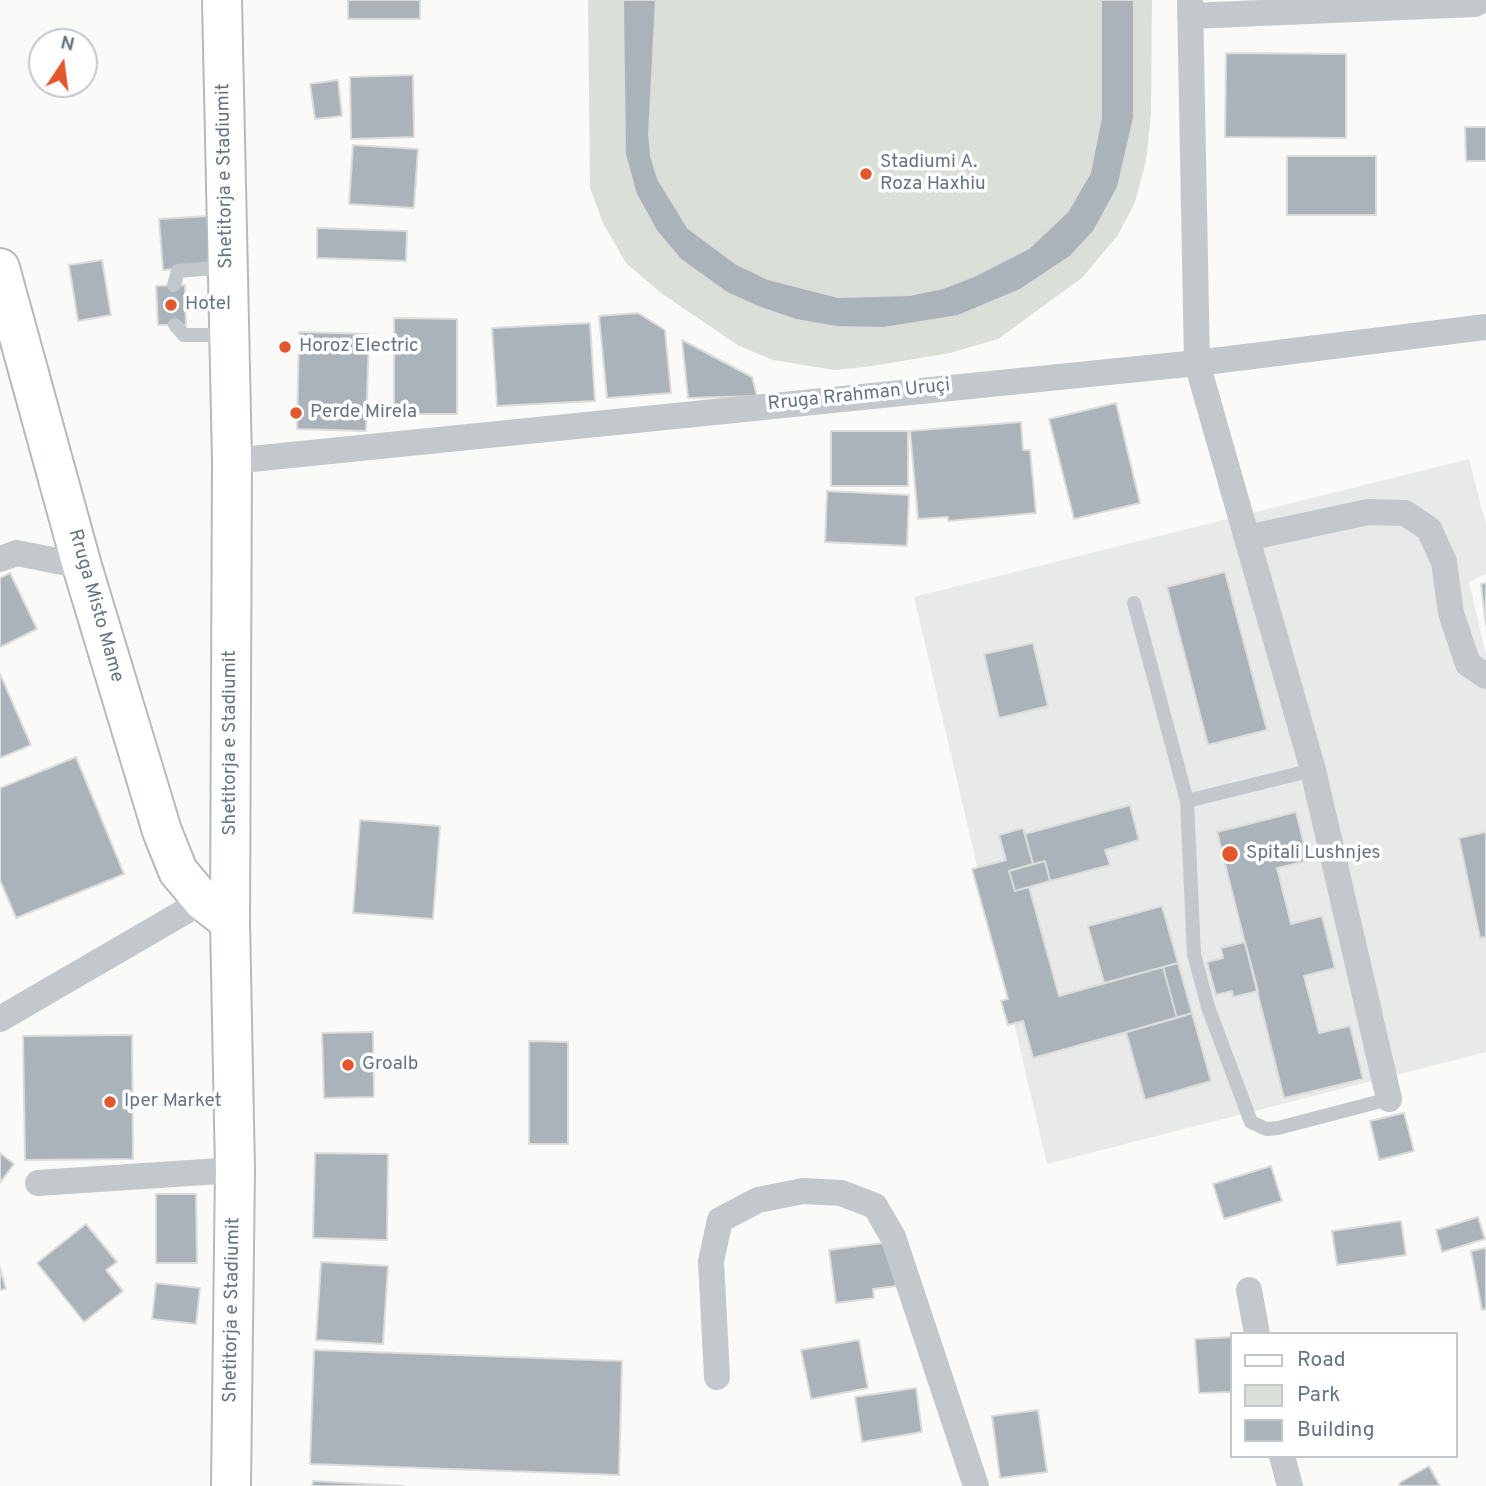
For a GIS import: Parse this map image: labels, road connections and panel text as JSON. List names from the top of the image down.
{
  "streets": {
    "main road": ["Shetitorja e Stadiumit", "Rruga Misto Mame"],
    "street": ["Rruga Rrahman Uruçi"]
  },
  "crossings": [
    ["Shetitorja e Stadiumit", "Rruga Rrahman Uruçi"],
    ["Shetitorja e Stadiumit", "Rruga Misto Mame"]
  ],
  "places": [
    "Stadiumi A. Roza Haxhiu",
    "Hotel",
    "Horoz Electric",
    "Perde Mirela",
    "Spitali Lushnjes",
    "Groalb",
    "Iper Market"
  ],
  "legend": ["Road", "Park", "Building"],
  "north": "top"
}
